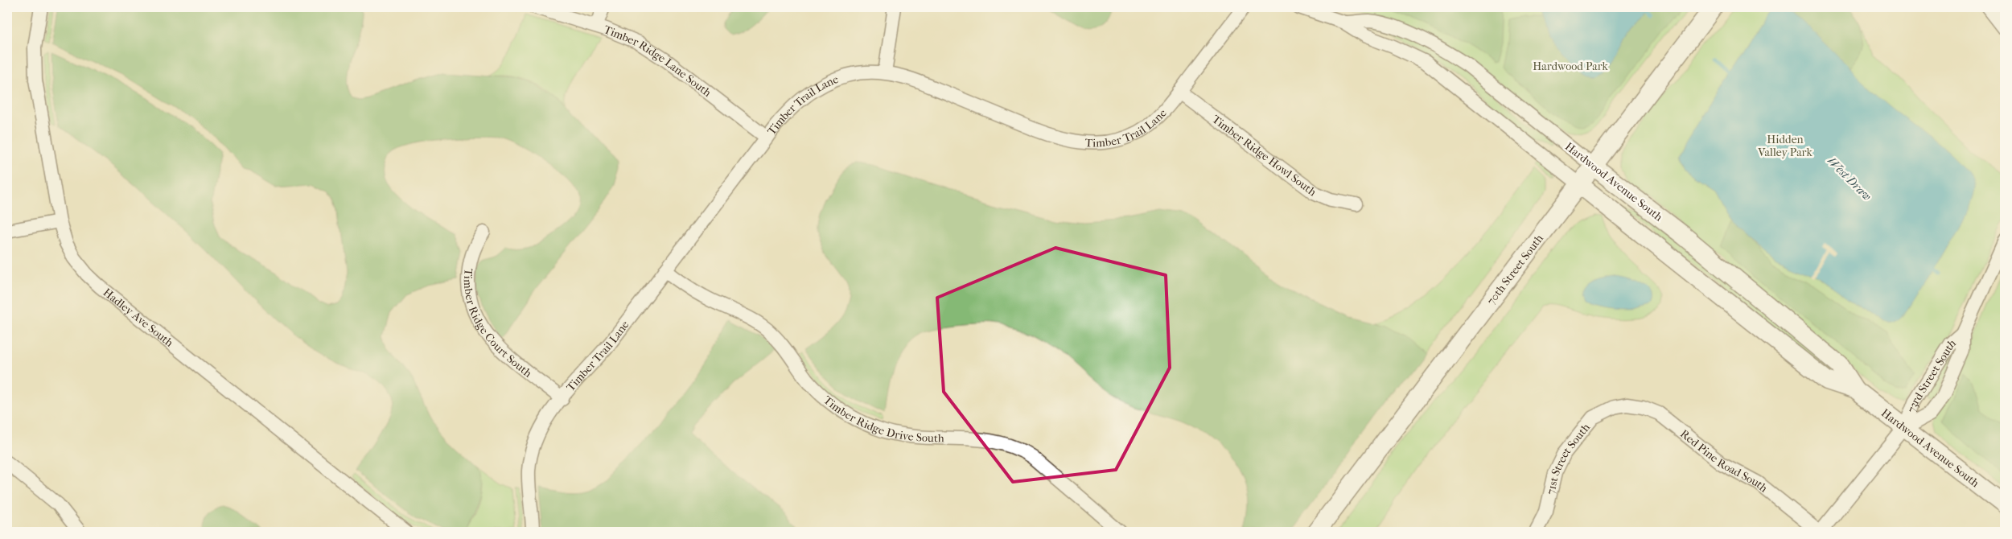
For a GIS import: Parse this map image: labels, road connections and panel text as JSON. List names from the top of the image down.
{
  "streets": {
    "street": [
      "Timber Ridge Lane South",
      "Timber Trail Lane",
      "Timber Ridge Howl South",
      "Hardwood Avenue South",
      "70th Street South",
      "Hadley Ave South",
      "Timber Ridge Court South",
      "73rd Street South",
      "Timber Ridge Drive South",
      "71st Street South",
      "Red Pine Road South"
    ]
  },
  "crossings": [
    ["Timber Ridge Lane South", "Timber Trail Lane"],
    ["Timber Trail Lane", "Timber Ridge Howl South"],
    ["Timber Trail Lane", "Timber Ridge Court South"],
    ["Timber Trail Lane", "Timber Ridge Drive South"],
    ["Hardwood Avenue South", "70th Street South"],
    ["Hardwood Avenue South", "73rd Street South"],
    ["Hardwood Avenue South", "Red Pine Road South"],
    ["73rd Street South", "Red Pine Road South"],
    ["71st Street South", "Red Pine Road South"]
  ],
  "water": ["West Draw"],
  "parks": ["Hardwood Park", "Hidden Valley Park"]
}
